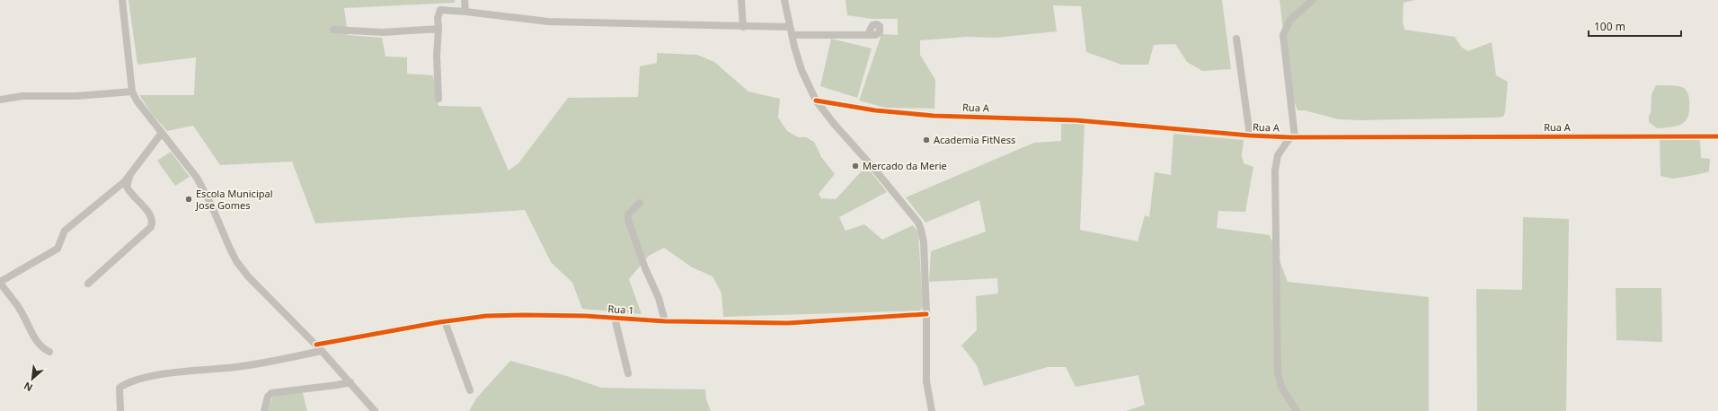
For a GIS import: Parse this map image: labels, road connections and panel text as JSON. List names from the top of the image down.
{
  "streets": {
    "street": ["Rua A", "Rua 1"]
  },
  "places": ["Academia FitNess", "Mercado da Merie", "Escola Municipal Jose Gomes"],
  "scale_bar": "100 m",
  "north": "bottom left"
}
